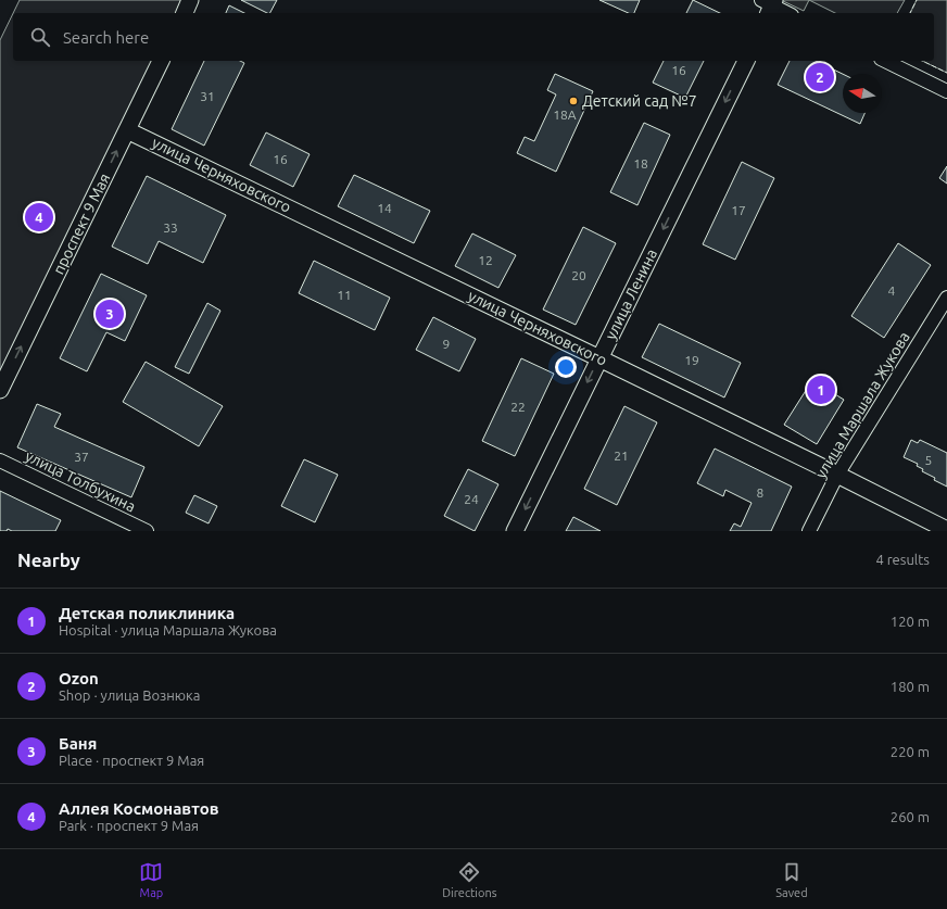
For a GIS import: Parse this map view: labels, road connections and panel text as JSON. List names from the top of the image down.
{
  "streets": {
    "street": [
      "улица Черняховского",
      "проспект 9 Мая",
      "улица Ленина",
      "улица Маршала Жукова",
      "улица Толбухина"
    ]
  },
  "crossings": [
    ["улица Черняховского", "проспект 9 Мая"],
    ["улица Черняховского", "улица Ленина"],
    ["улица Черняховского", "улица Маршала Жукова"]
  ],
  "one_way": ["проспект 9 Мая", "улица Ленина"],
  "places": ["Детский сад №7"],
  "house_numbers": [
    "16",
    "31",
    "18А",
    "16",
    "18",
    "14",
    "17",
    "33",
    "12",
    "20",
    "4",
    "11",
    "9",
    "19",
    "22",
    "21",
    "37",
    "5",
    "8",
    "24"
  ],
  "north": "left",
  "page": {
    "search": "Search here",
    "pins": [
      "2",
      "4",
      "3",
      "1"
    ],
    "heading": ["Nearby", "4 results"],
    "list": [
      {
        "mark": "1",
        "name": "Детская поликлиника",
        "note": "Hospital · улица Маршала Жукова",
        "value": "120 m"
      },
      {
        "mark": "2",
        "name": "Ozon",
        "note": "Shop · улица Вознюка",
        "value": "180 m"
      },
      {
        "mark": "3",
        "name": "Баня",
        "note": "Place · проспект 9 Мая",
        "value": "220 m"
      },
      {
        "mark": "4",
        "name": "Аллея Космонавтов",
        "note": "Park · проспект 9 Мая",
        "value": "260 m"
      }
    ],
    "nav": ["Map", "Directions", "Saved"]
  }
}
